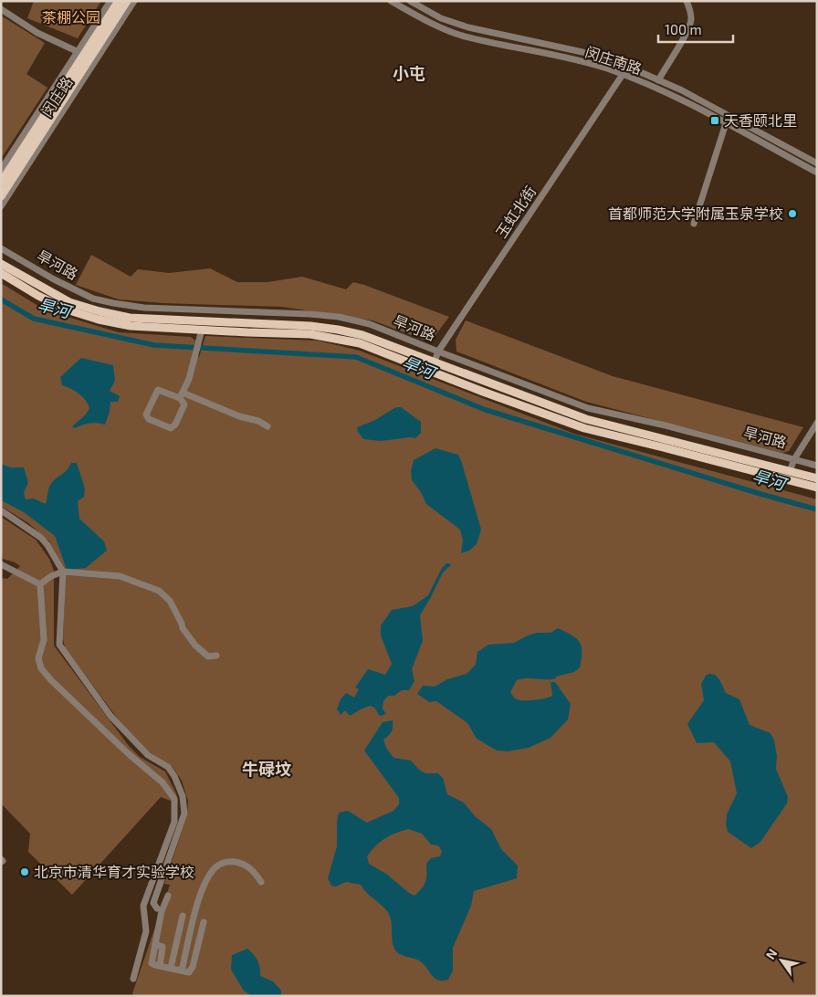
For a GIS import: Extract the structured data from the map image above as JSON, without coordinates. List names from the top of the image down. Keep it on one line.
{"streets":{"main road":["闵庄路","旱河路"],"street":["闵庄南路","玉虹北街"]},"crossings":[["闵庄南路","玉虹北街"],["玉虹北街","旱河路"]],"districts":["小屯","牛碌坟"],"water":["旱河"],"parks":["茶棚公园"],"places":{"transit":["天香颐北里"],"other":["首都师范大学附属玉泉学校","北京市清华育才实验学校"]},"scale_bar":"100 m","north":"top left"}
